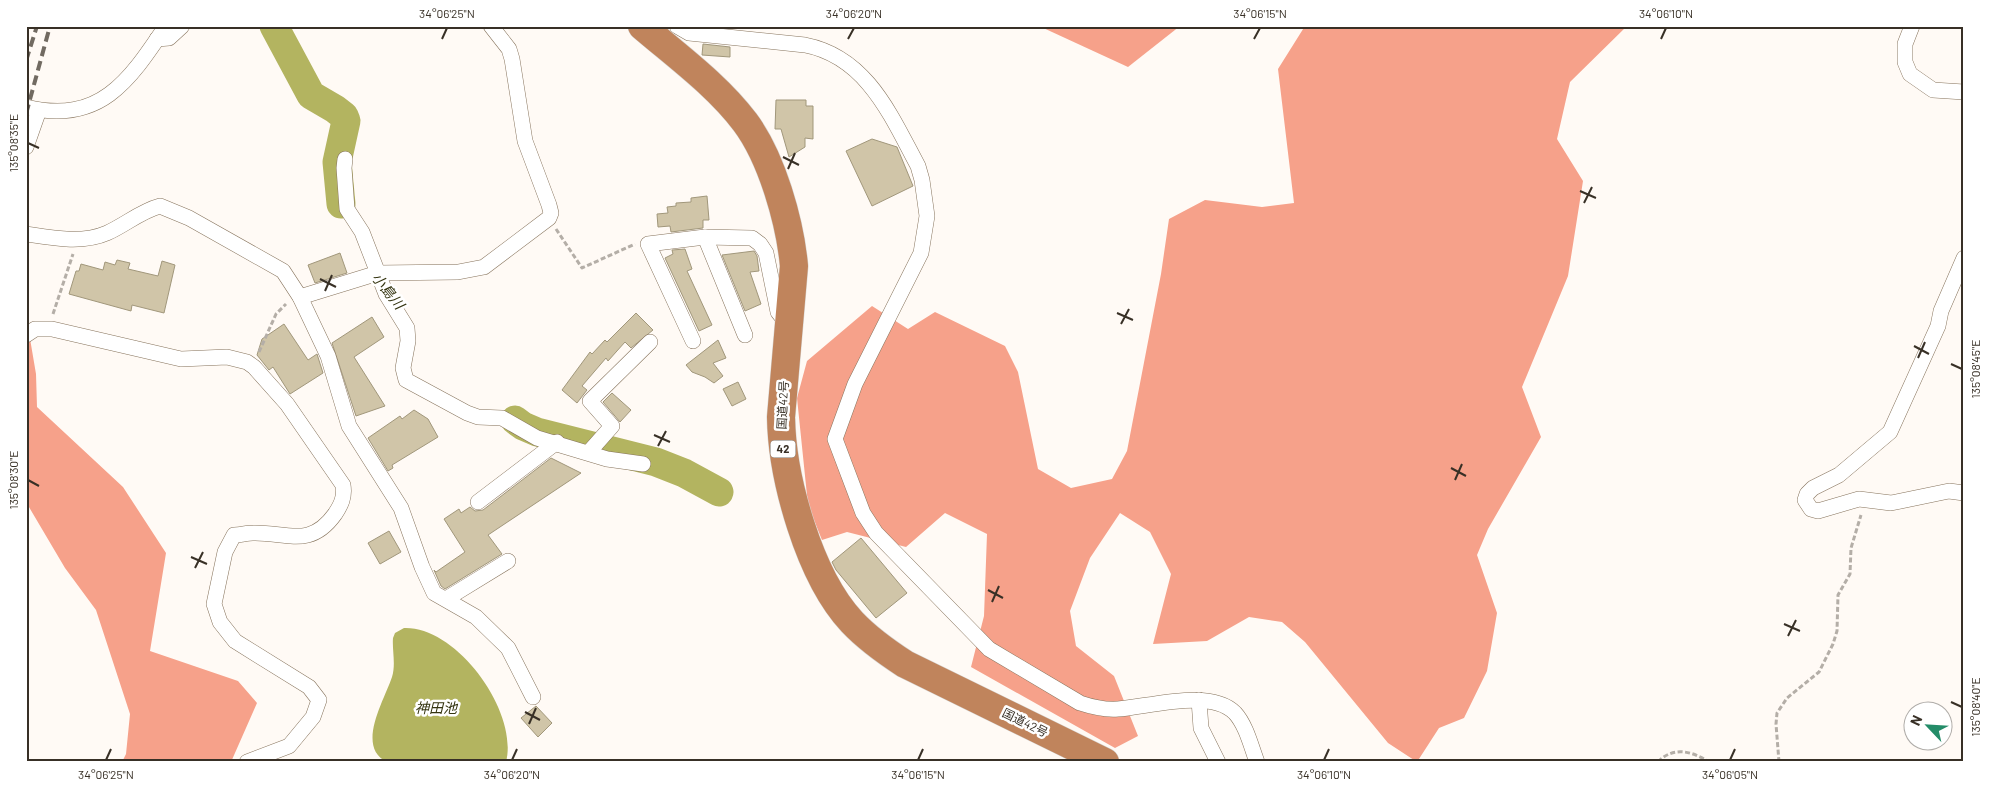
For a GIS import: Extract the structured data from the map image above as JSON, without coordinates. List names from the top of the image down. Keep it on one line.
{"streets":{"highway":["国道42号","42"]},"water":["小島川","神田池"],"north":"top left","coordinates":["34°06'25\"N","34°06'20\"N","34°06'15\"N","34°06'10\"N","135°08'35\"E","135°08'45\"E","135°08'30\"E","135°08'40\"E","34°06'05\"N"]}
